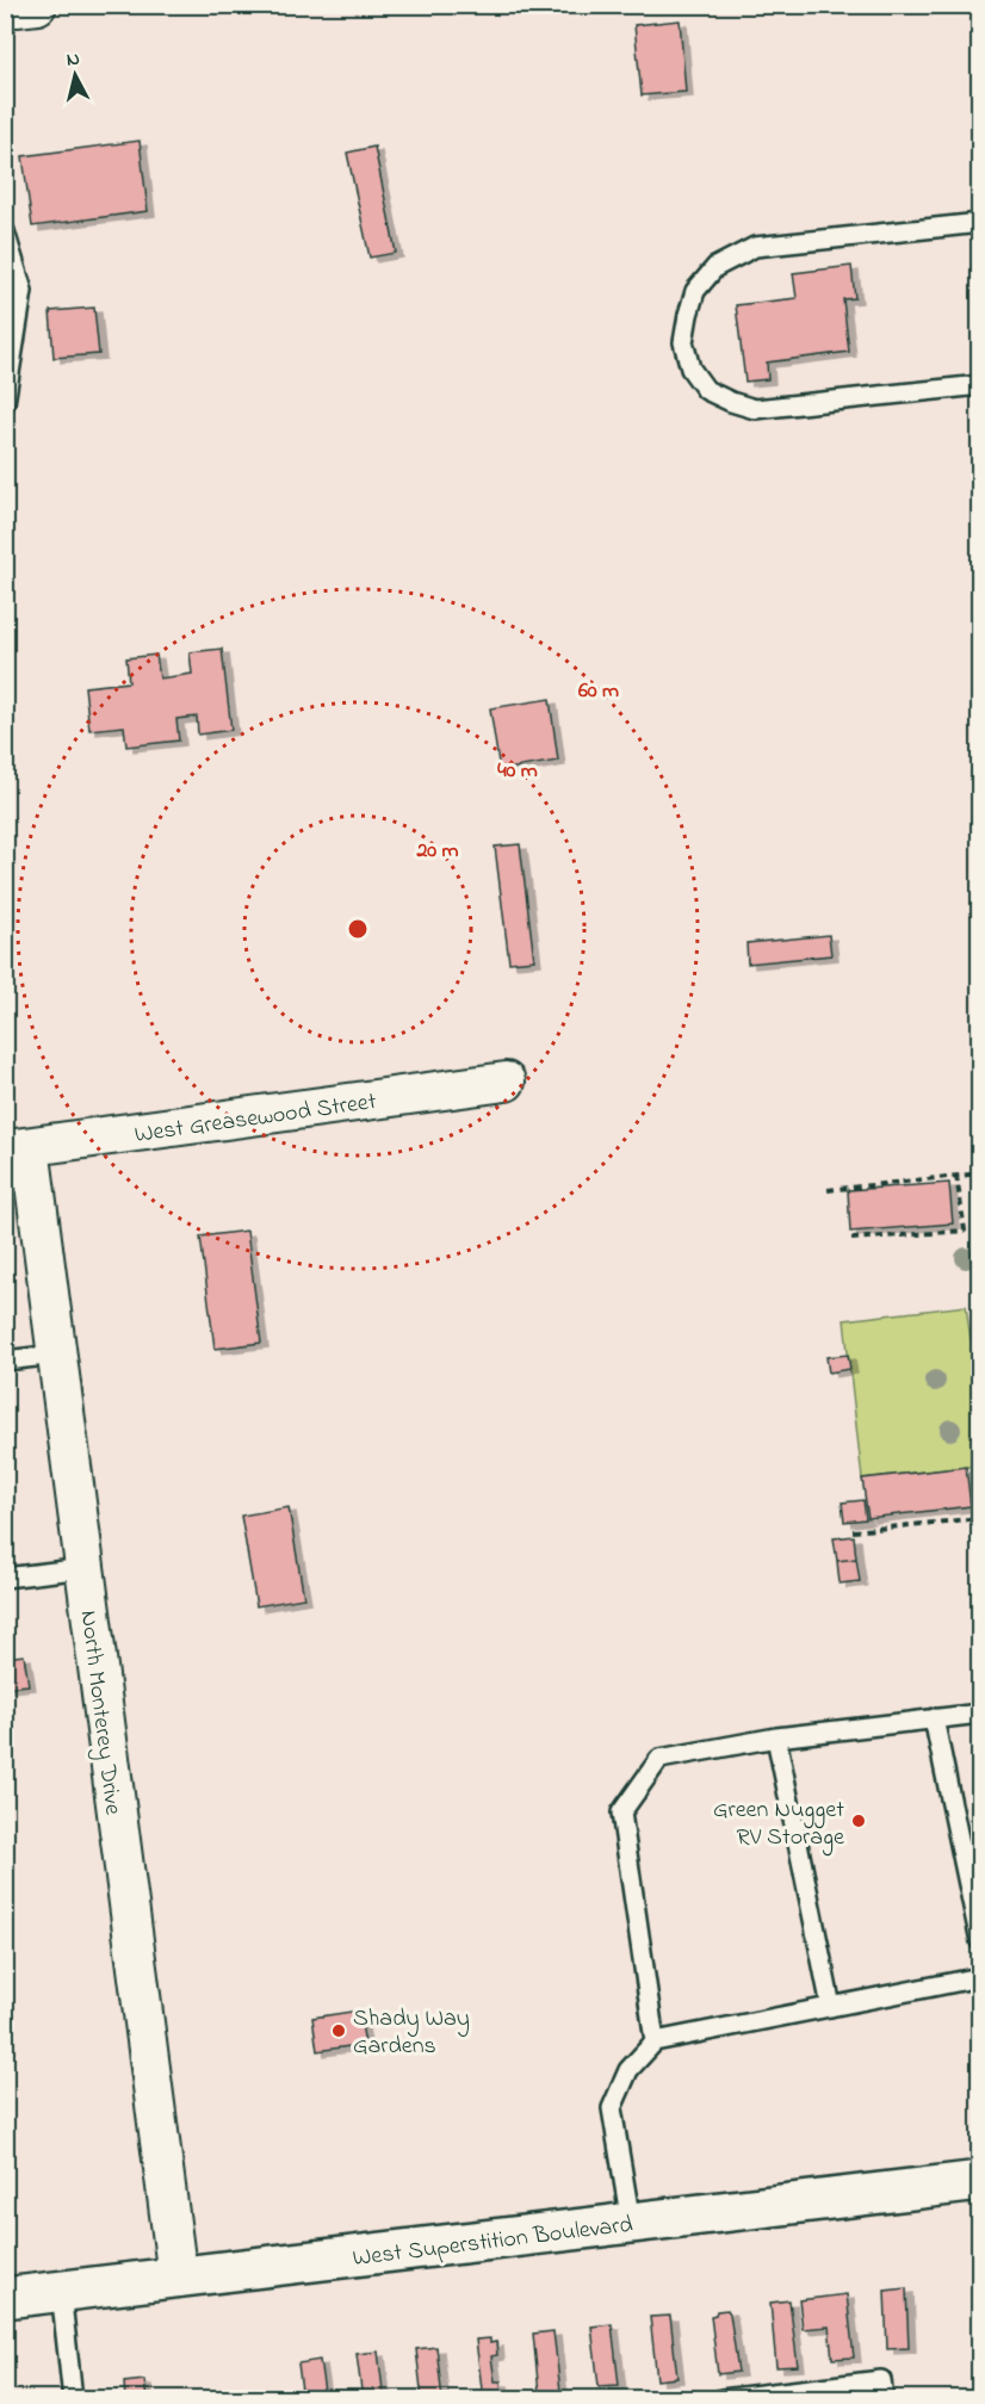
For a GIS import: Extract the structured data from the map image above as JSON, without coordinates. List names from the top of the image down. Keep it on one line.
{"streets":{"main road":["West Superstition Boulevard"],"street":["West Greasewood Street","North Monterey Drive"]},"crossings":[["West Greasewood Street","North Monterey Drive"],["North Monterey Drive","West Superstition Boulevard"]],"places":["Green Nugget RV Storage","Shady Way Gardens"],"north":"top","rings":["60 m","40 m","20 m"]}
